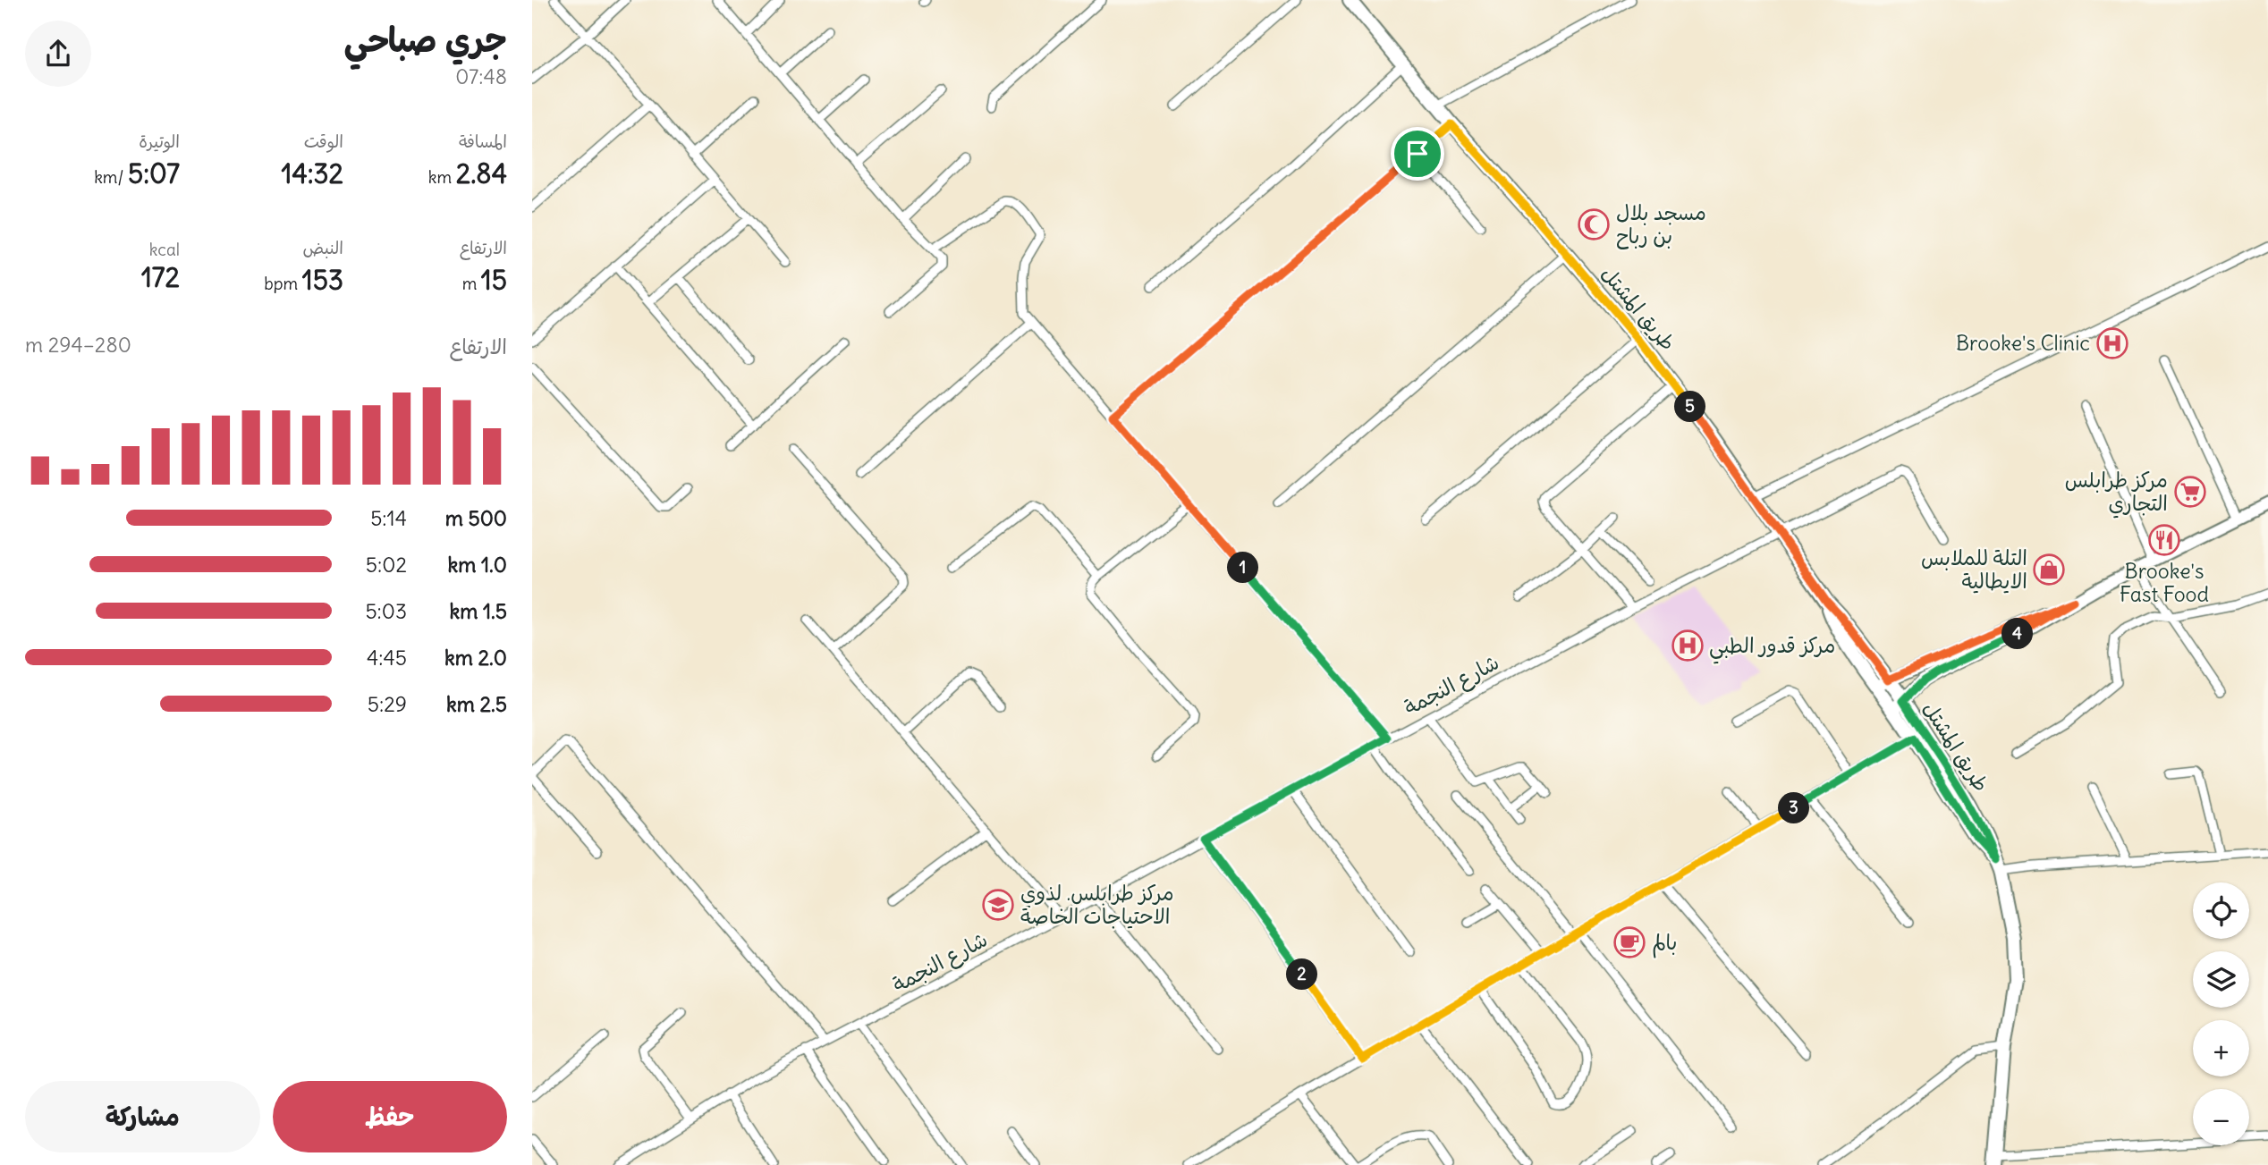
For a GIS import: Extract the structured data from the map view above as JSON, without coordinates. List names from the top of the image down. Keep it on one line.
{"streets":{"main road":["طريق المشتل"],"street":["شارع النجمة"]},"crossings":[["طريق المشتل","شارع النجمة"]],"places":{"mosque":["مسجد بلال بن رباح"],"hospital":["Brooke's Clinic","مركز قدور الطبي"],"supermarket":["مركز طرابلس التجاري"],"restaurant":["Brooke's Fast Food"],"shop":["التلة للملابس الايطالية"],"school or university":["مركز طرابلس. لذوي الاحتياجات الخاصة"],"cafe":["بالم"]},"page":{"heading":["جري صباحي","07:48"],"stats":[["المسافة","2.84 km"],["الوقت","14:32"],["الوتيرة","5:07 /km"],["الارتفاع","15 m"],["النبض","153 bpm"],["kcal","172"]],"chart":["الارتفاع","280–294 m"],"pins":["5","1","4","3","2"],"list":[{"name":"500 m","note":"5:14"},{"name":"1.0 km","note":"5:02"},{"name":"1.5 km","note":"5:03"},{"name":"2.0 km","note":"4:45"},{"name":"2.5 km","note":"5:29"}],"map_buttons":["+","−"],"buttons":["حفظ","مشاركة"]}}
